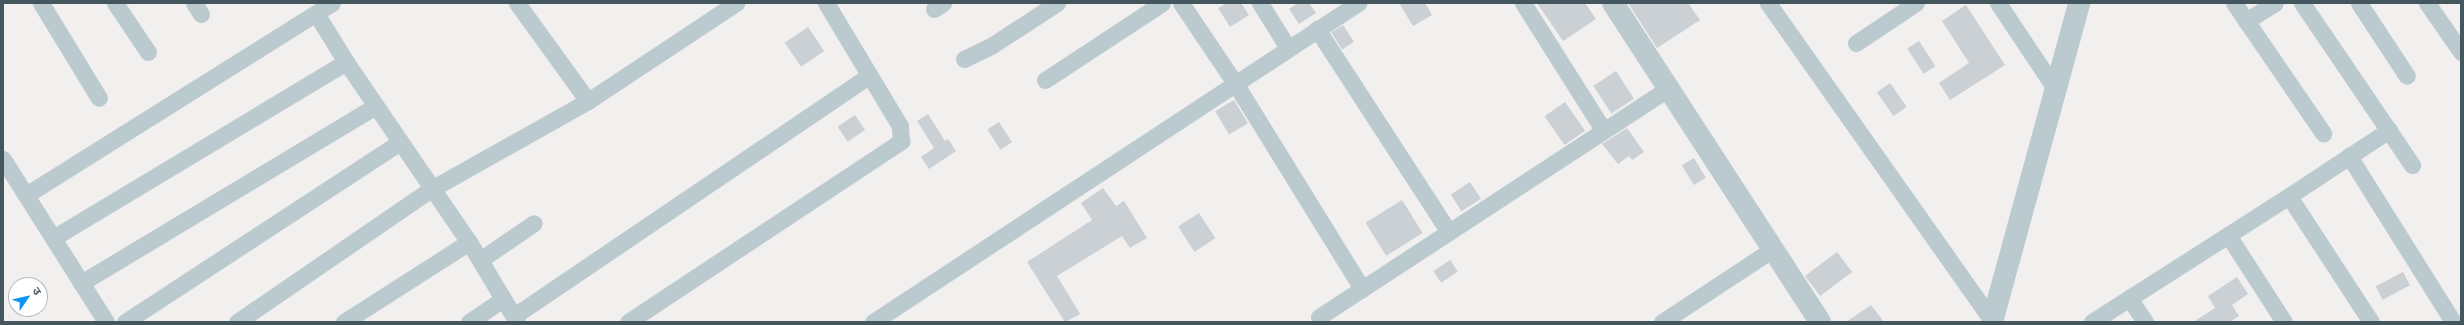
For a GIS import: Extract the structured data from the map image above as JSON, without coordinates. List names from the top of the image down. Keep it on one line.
{"north":"top right"}
